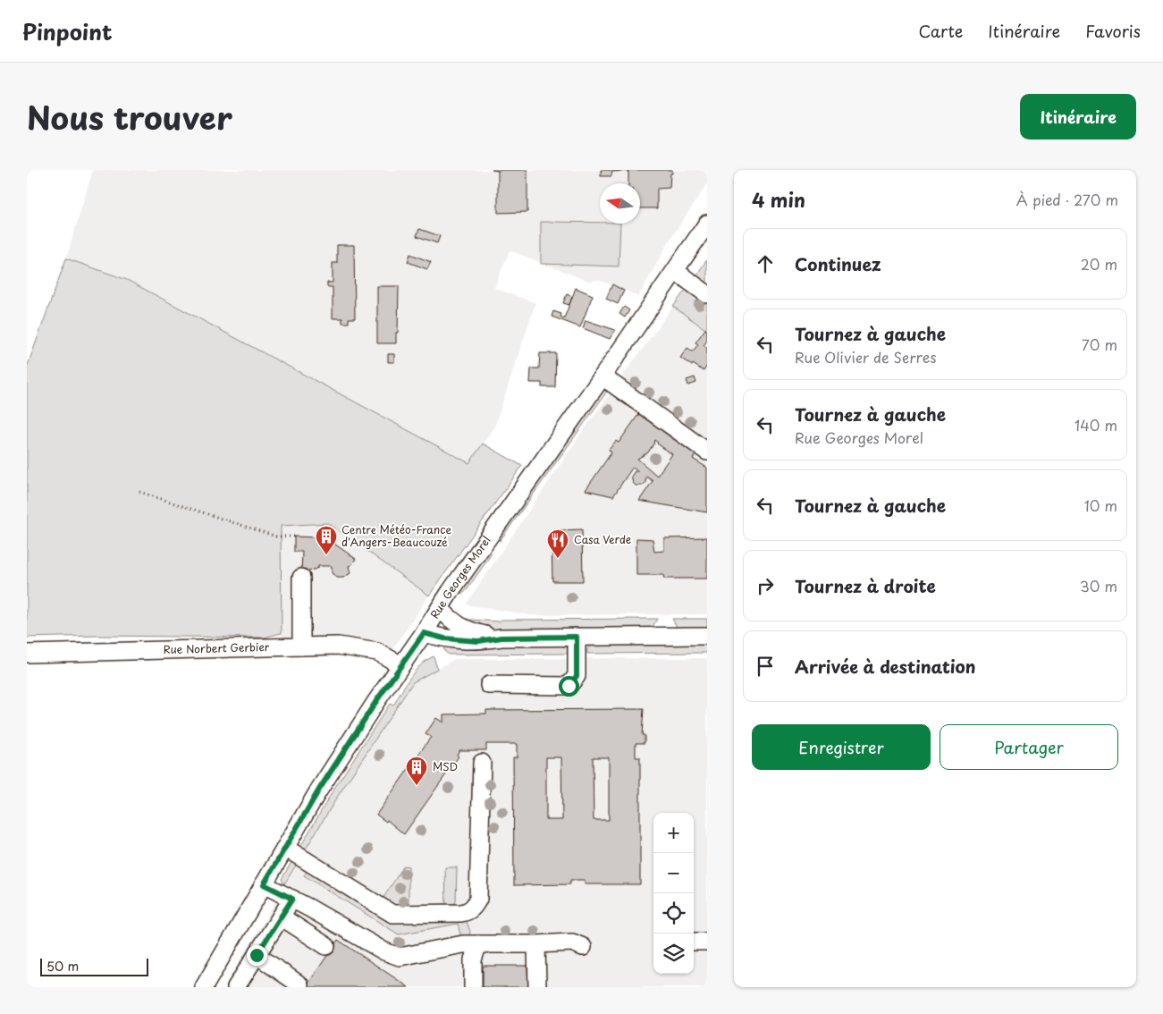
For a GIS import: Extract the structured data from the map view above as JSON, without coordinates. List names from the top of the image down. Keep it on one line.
{"streets":{"street":["Rue Georges Morel","Rue Norbert Gerbier"]},"crossings":[["Rue Georges Morel","Rue Norbert Gerbier"]],"places":{"building":["Centre Météo-France d'Angers-Beaucouzé","MSD"],"restaurant":["Casa Verde"]},"scale_bar":"50 m","north":"left","page":{"header":"Pinpoint","nav":["Carte","Itinéraire","Favoris"],"title":"Nous trouver","buttons":["Itinéraire",["Enregistrer","Partager"]],"heading":["4 min","À pied · 270 m"],"list":[["Continuez","20 m"],["Tournez à gauche","Rue Olivier de Serres","70 m"],["Tournez à gauche","Rue Georges Morel","140 m"],["Tournez à gauche","10 m"],["Tournez à droite","30 m"],"Arrivée à destination"],"map_buttons":["+","−"],"scale":"50 m"}}
